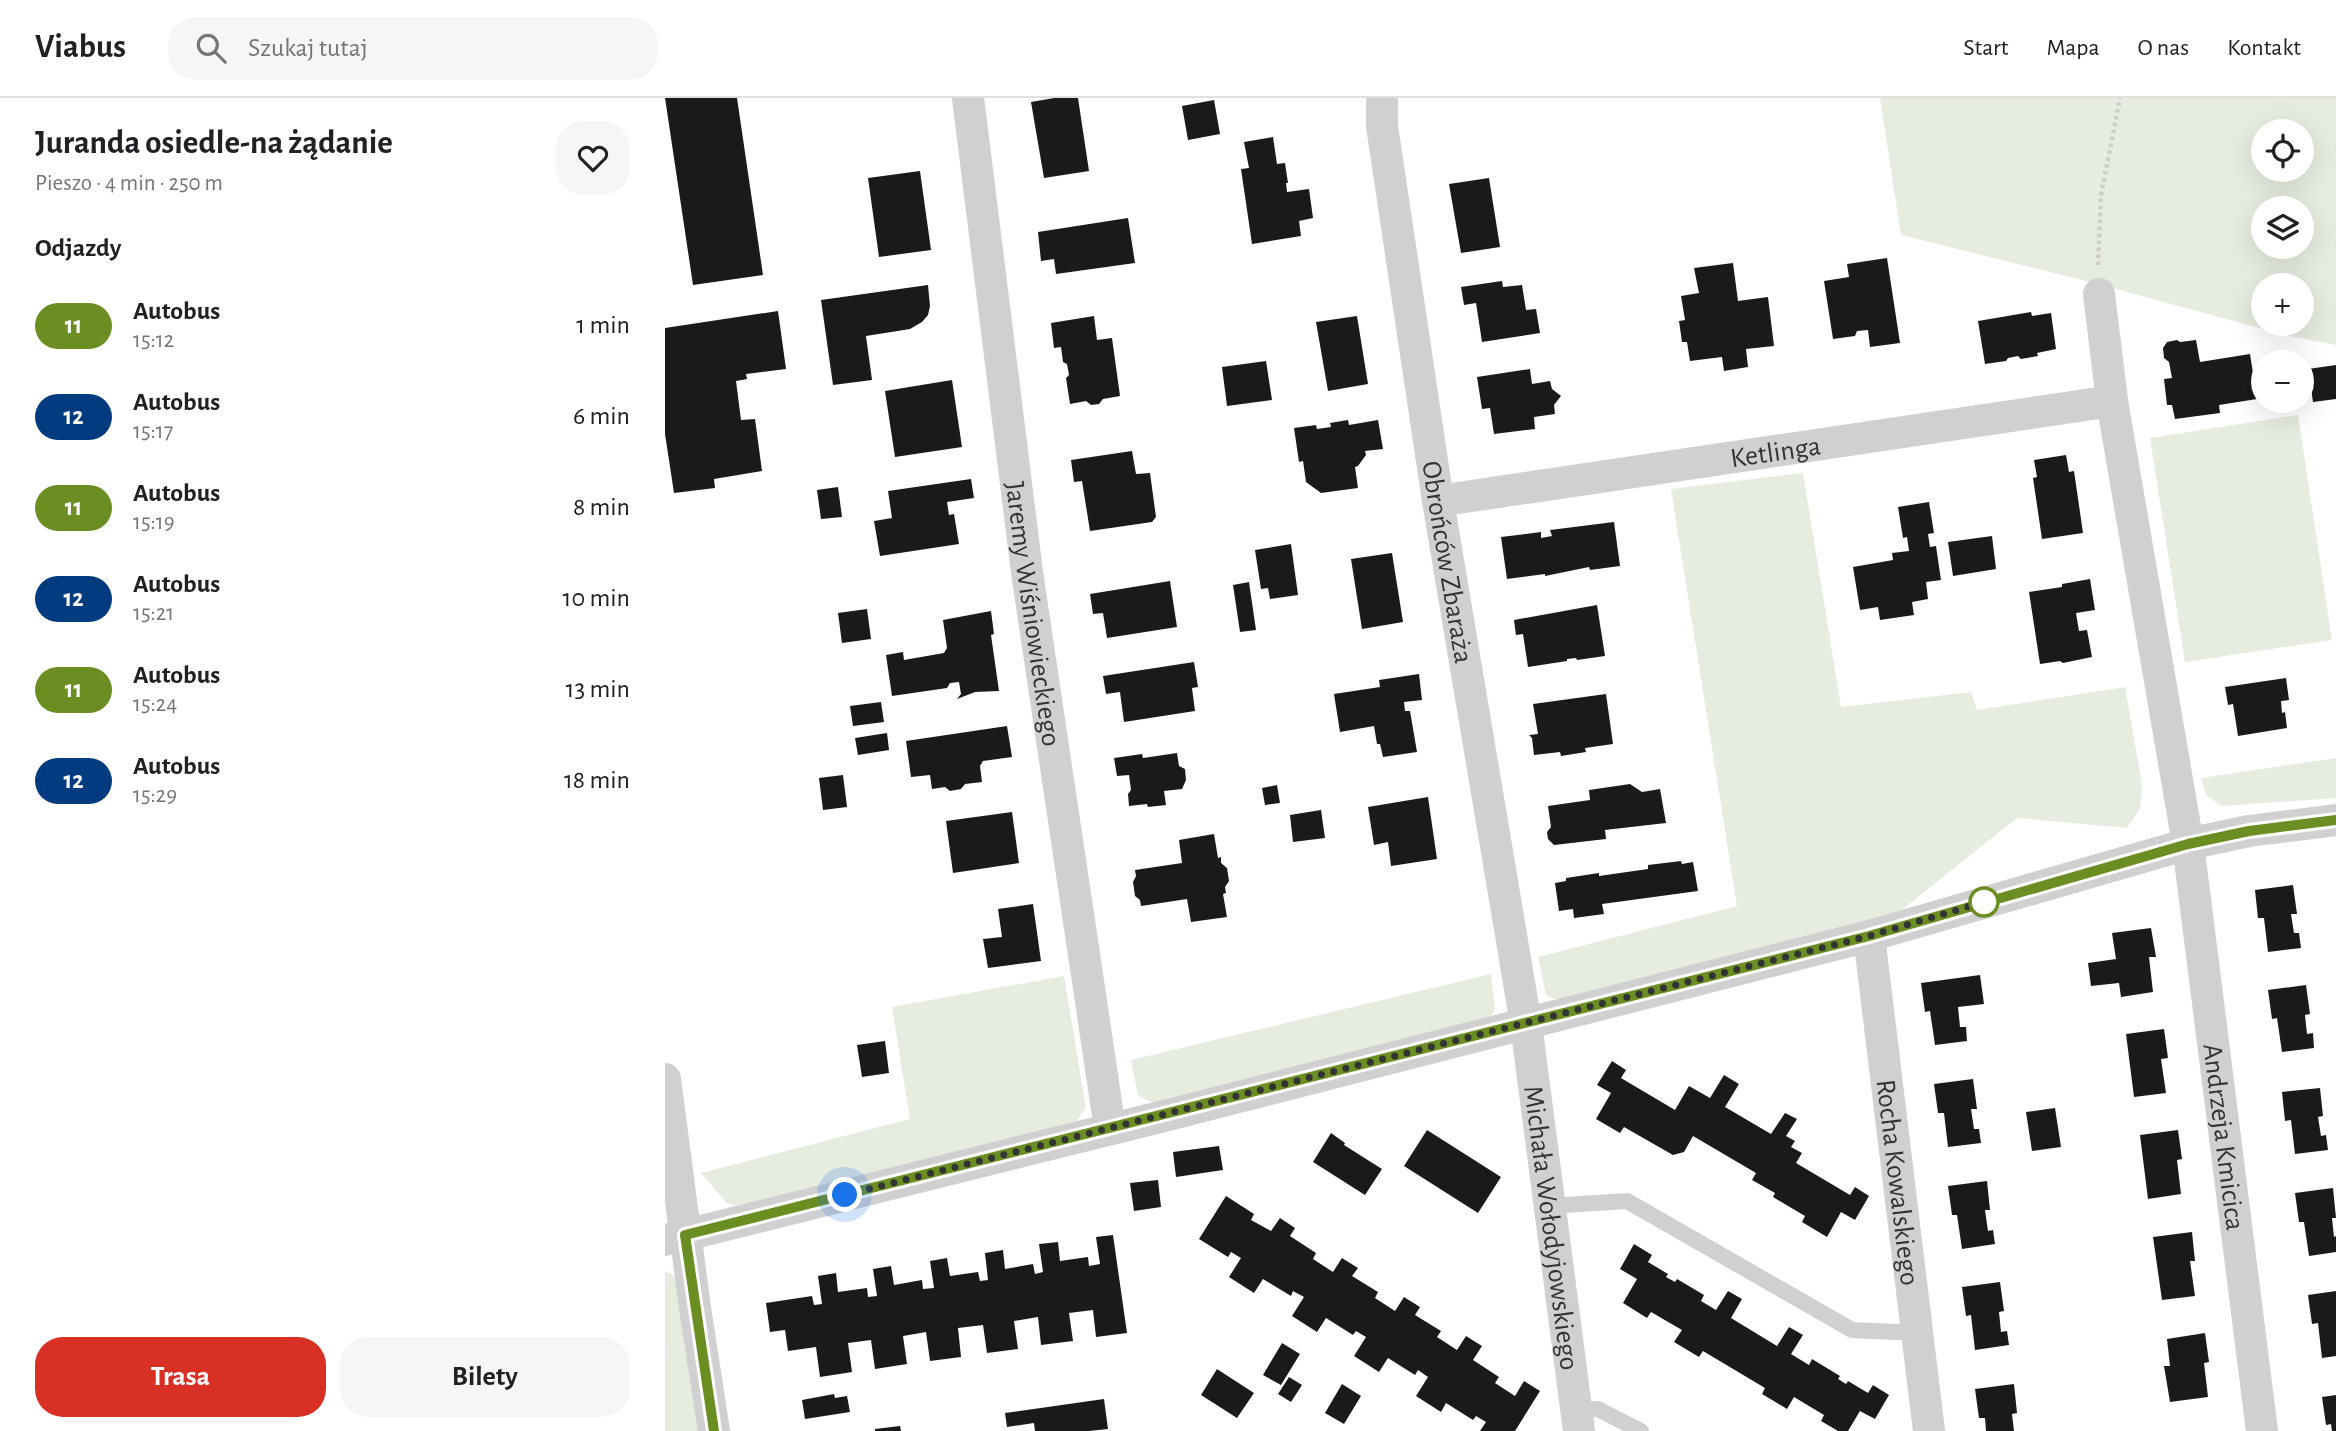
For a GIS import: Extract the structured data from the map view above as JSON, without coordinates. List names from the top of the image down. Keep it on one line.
{"streets":{"street":["Ketlinga","Obrońców Zbaraża","Jaremy Wiśniowieckiego","Andrzeja Kmicica","Rocha Kowalskiego","Michała Wołodyjowskiego"]},"crossings":[["Ketlinga","Obrońców Zbaraża"],["Obrońców Zbaraża","Michała Wołodyjowskiego"]],"lines":["bus line 11"],"page":{"header":"Viabus","search":"Szukaj tutaj","nav":["Start","Mapa","O nas","Kontakt"],"heading":[["Juranda osiedle-na żądanie","Pieszo · 4 min · 250 m"],"Odjazdy"],"map_buttons":["+","−"],"list":[{"mark":"11","name":"Autobus","note":"15:12","value":"1 min"},{"mark":"12","name":"Autobus","note":"15:17","value":"6 min"},{"mark":"11","name":"Autobus","note":"15:19","value":"8 min"},{"mark":"12","name":"Autobus","note":"15:21","value":"10 min"},{"mark":"11","name":"Autobus","note":"15:24","value":"13 min"},{"mark":"12","name":"Autobus","note":"15:29","value":"18 min"}],"buttons":["Trasa","Bilety"]}}
